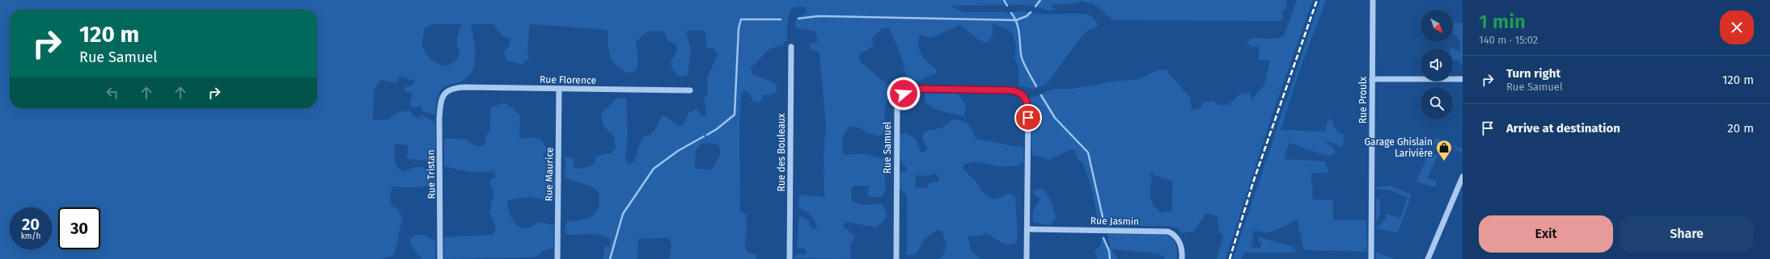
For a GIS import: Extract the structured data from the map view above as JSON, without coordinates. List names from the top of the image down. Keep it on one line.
{"streets":{"street":["Rue Florence","Rue Proulx","Rue Samuel","Rue des Bouleaux","Rue Tristan","Rue Maurice","Rue Jasmin"]},"crossings":[["Rue Florence","Rue Tristan"],["Rue Florence","Rue Maurice"],["Rue Samuel","Rue Jasmin"]],"places":{"shop":["Garage Ghislain Larivière"]},"north":"bottom right","page":{"heading":["1 min","140 m · 15:02"],"turn":["120 m","Rue Samuel"],"list":[{"name":"Turn right","note":"Rue Samuel","value":"120 m"},{"name":"Arrive at destination","value":"20 m"}],"speed":"20 km/h","limit":"30","buttons":["Exit","Share"]}}
